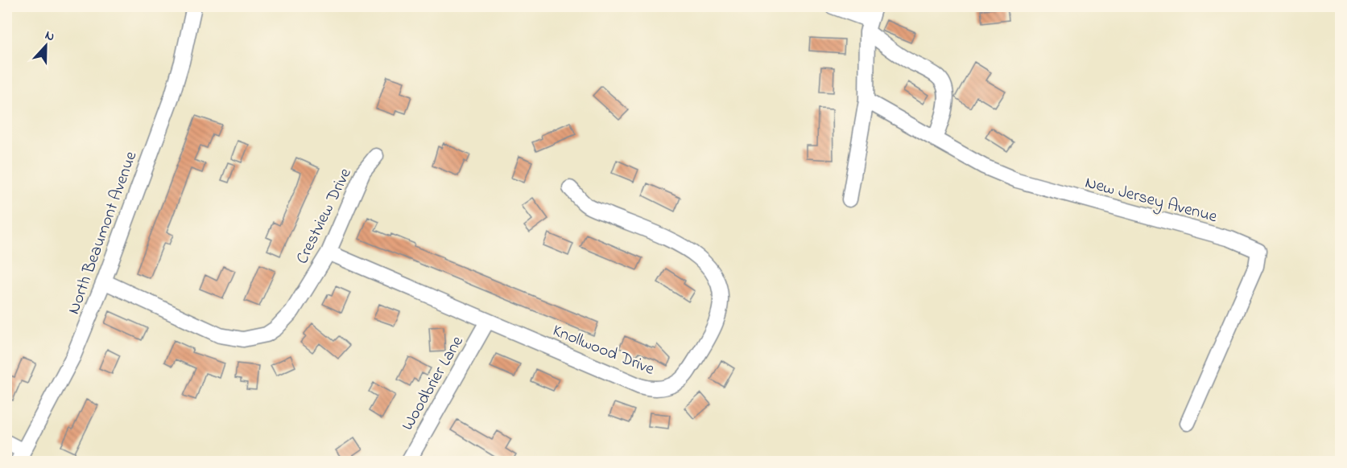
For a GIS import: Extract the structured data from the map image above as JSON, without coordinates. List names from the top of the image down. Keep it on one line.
{"streets":{"street":["New Jersey Avenue","Crestview Drive","North Beaumont Avenue","Knollwood Drive","Woodbrier Lane"]},"crossings":[["Crestview Drive","North Beaumont Avenue"],["Crestview Drive","Knollwood Drive"],["Knollwood Drive","Woodbrier Lane"]],"north":"top"}
